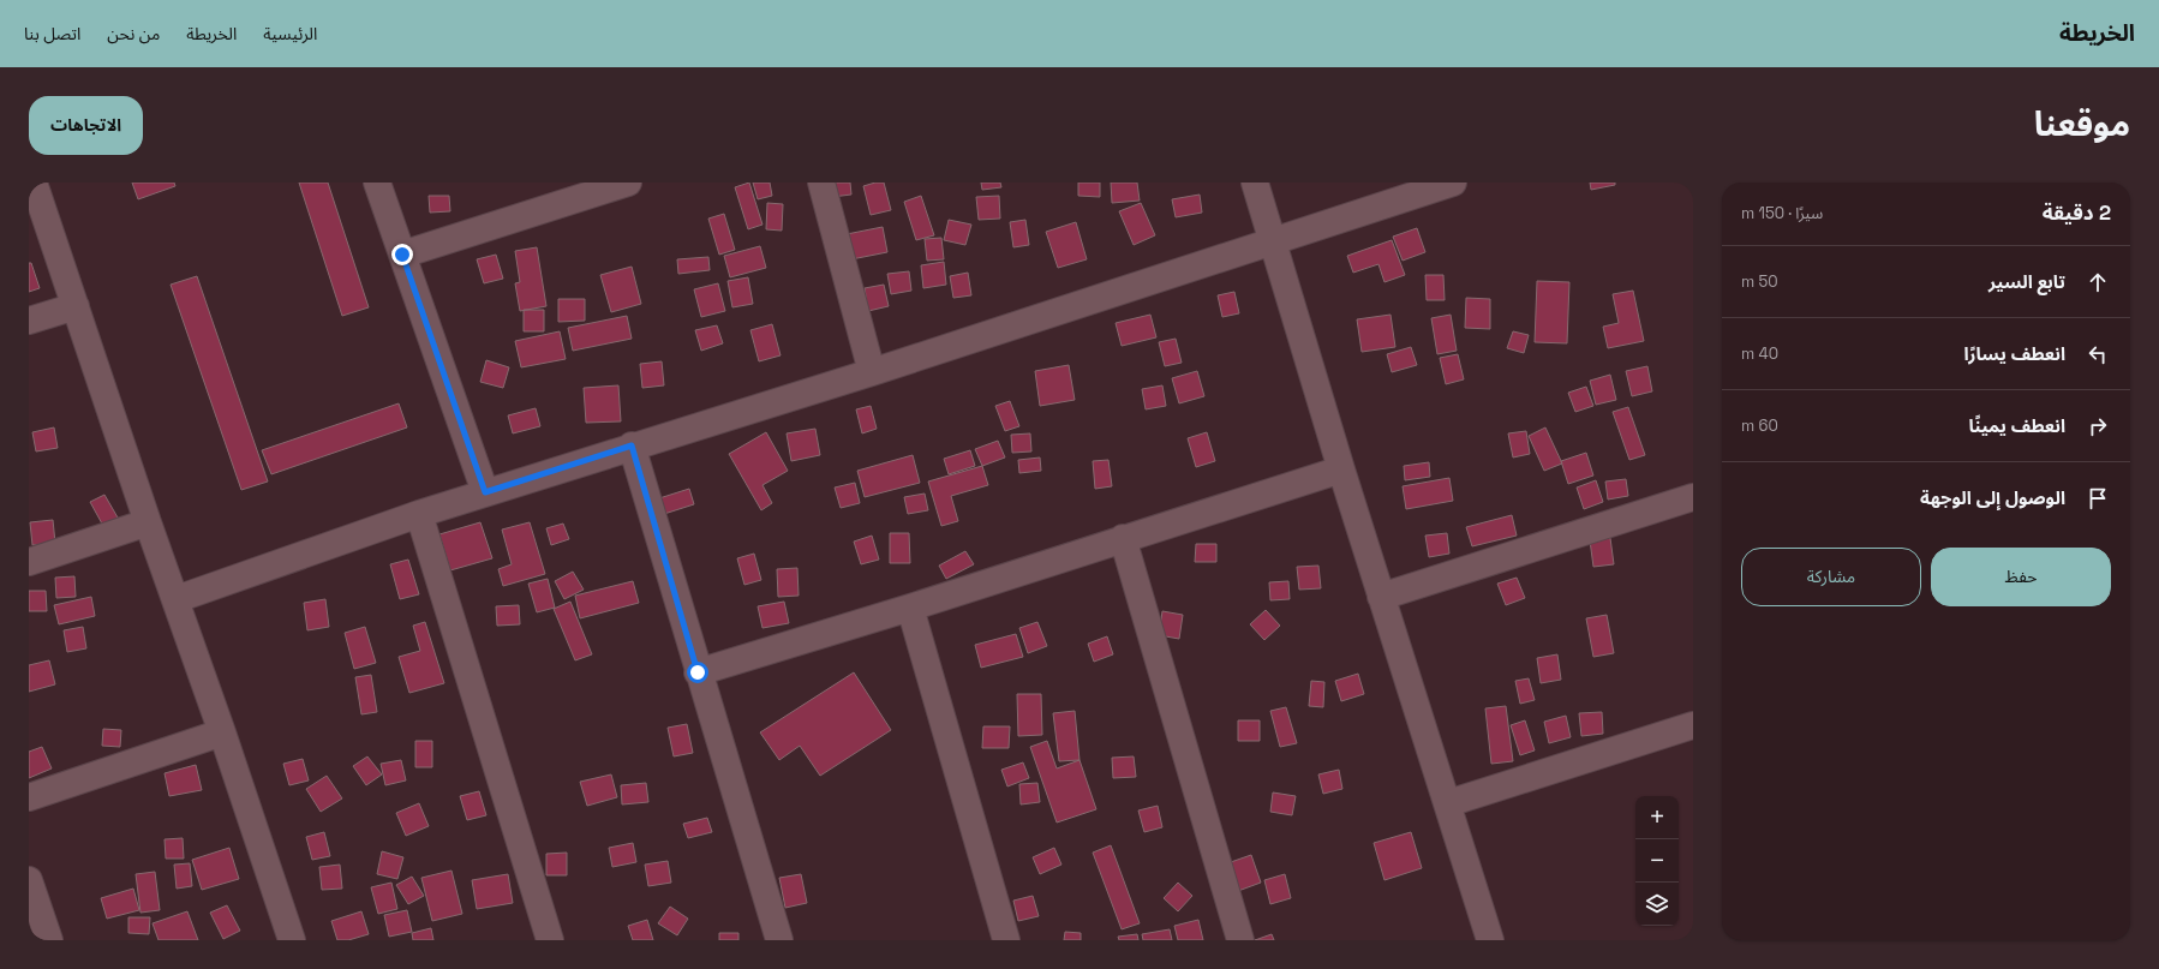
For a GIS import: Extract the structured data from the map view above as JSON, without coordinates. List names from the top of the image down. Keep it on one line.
{"page":{"header":"الخريطة","nav":["الرئيسية","الخريطة","من نحن","اتصل بنا"],"title":"موقعنا","buttons":["الاتجاهات",["حفظ","مشاركة"]],"heading":["2 دقيقة","سيرًا · 150 m"],"list":[["تابع السير","50 m"],["انعطف يسارًا","40 m"],["انعطف يمينًا","60 m"],"الوصول إلى الوجهة"],"map_buttons":["+","−"]}}
